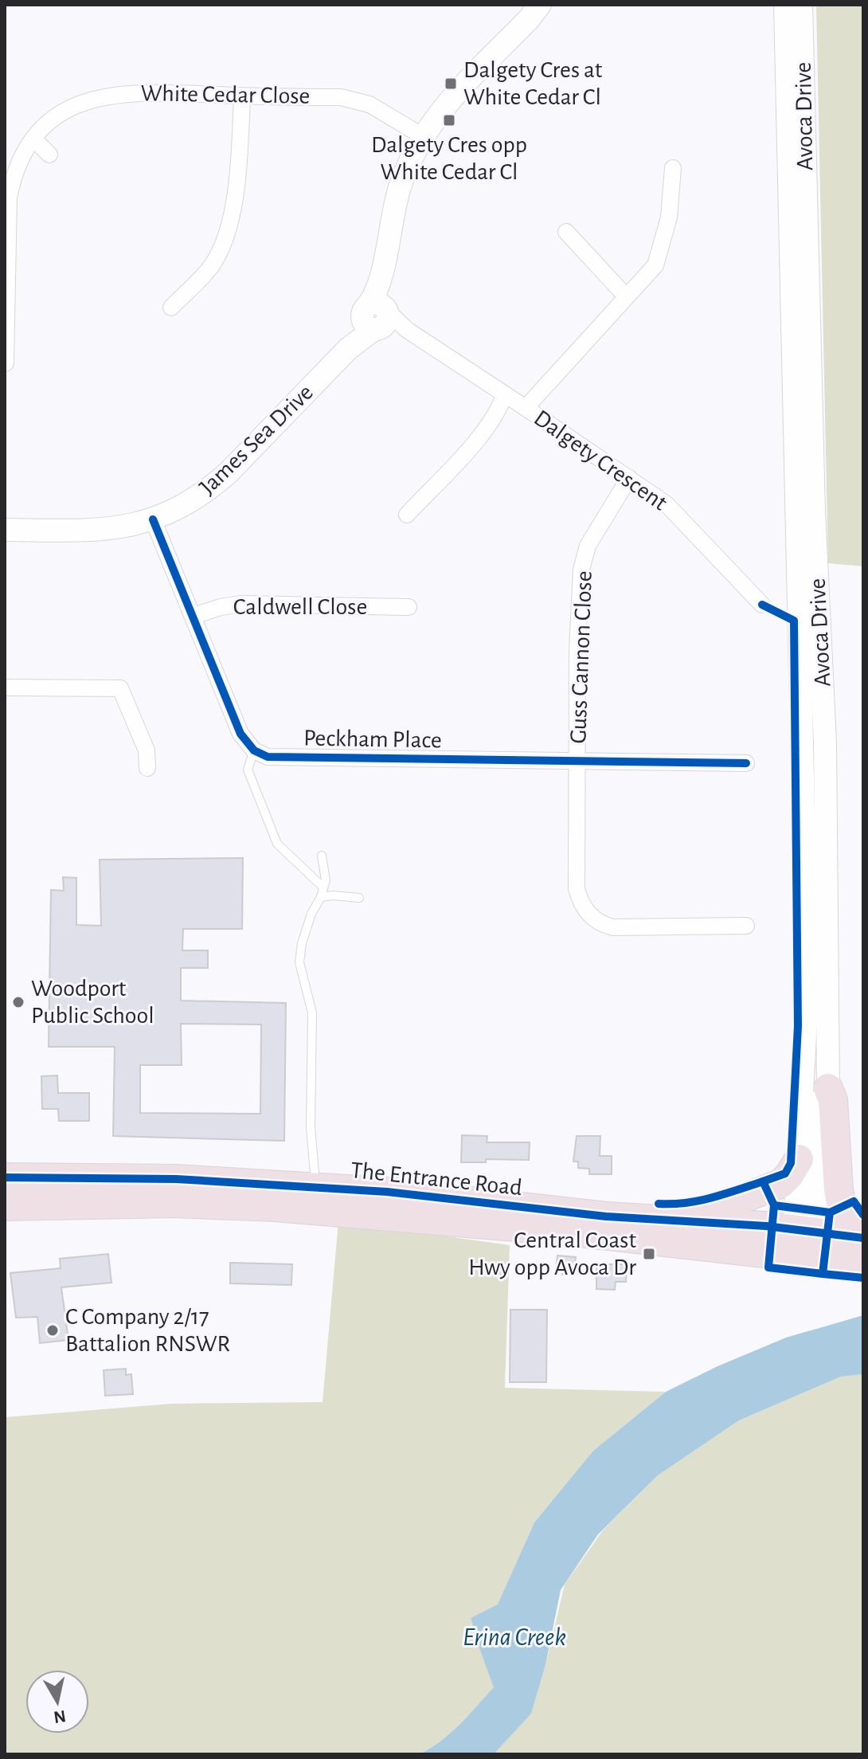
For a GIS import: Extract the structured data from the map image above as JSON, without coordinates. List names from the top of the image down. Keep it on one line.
{"streets":{"highway":["The Entrance Road"],"main road":["Avoca Drive","James Sea Drive"],"street":["White Cedar Close","Dalgety Crescent","Caldwell Close","Guss Cannon Close","Peckham Place"]},"crossings":[["Avoca Drive","The Entrance Road"],["James Sea Drive","Dalgety Crescent"],["Dalgety Crescent","Guss Cannon Close"],["Guss Cannon Close","Peckham Place"]],"water":["Erina Creek"],"places":{"transit":["Dalgety Cres at White Cedar Cl","Dalgety Cres opp White Cedar Cl","Central Coast Hwy opp Avoca Dr"],"other":["Woodport Public School","C Company 2/17 Battalion RNSWR"]},"north":"bottom"}
